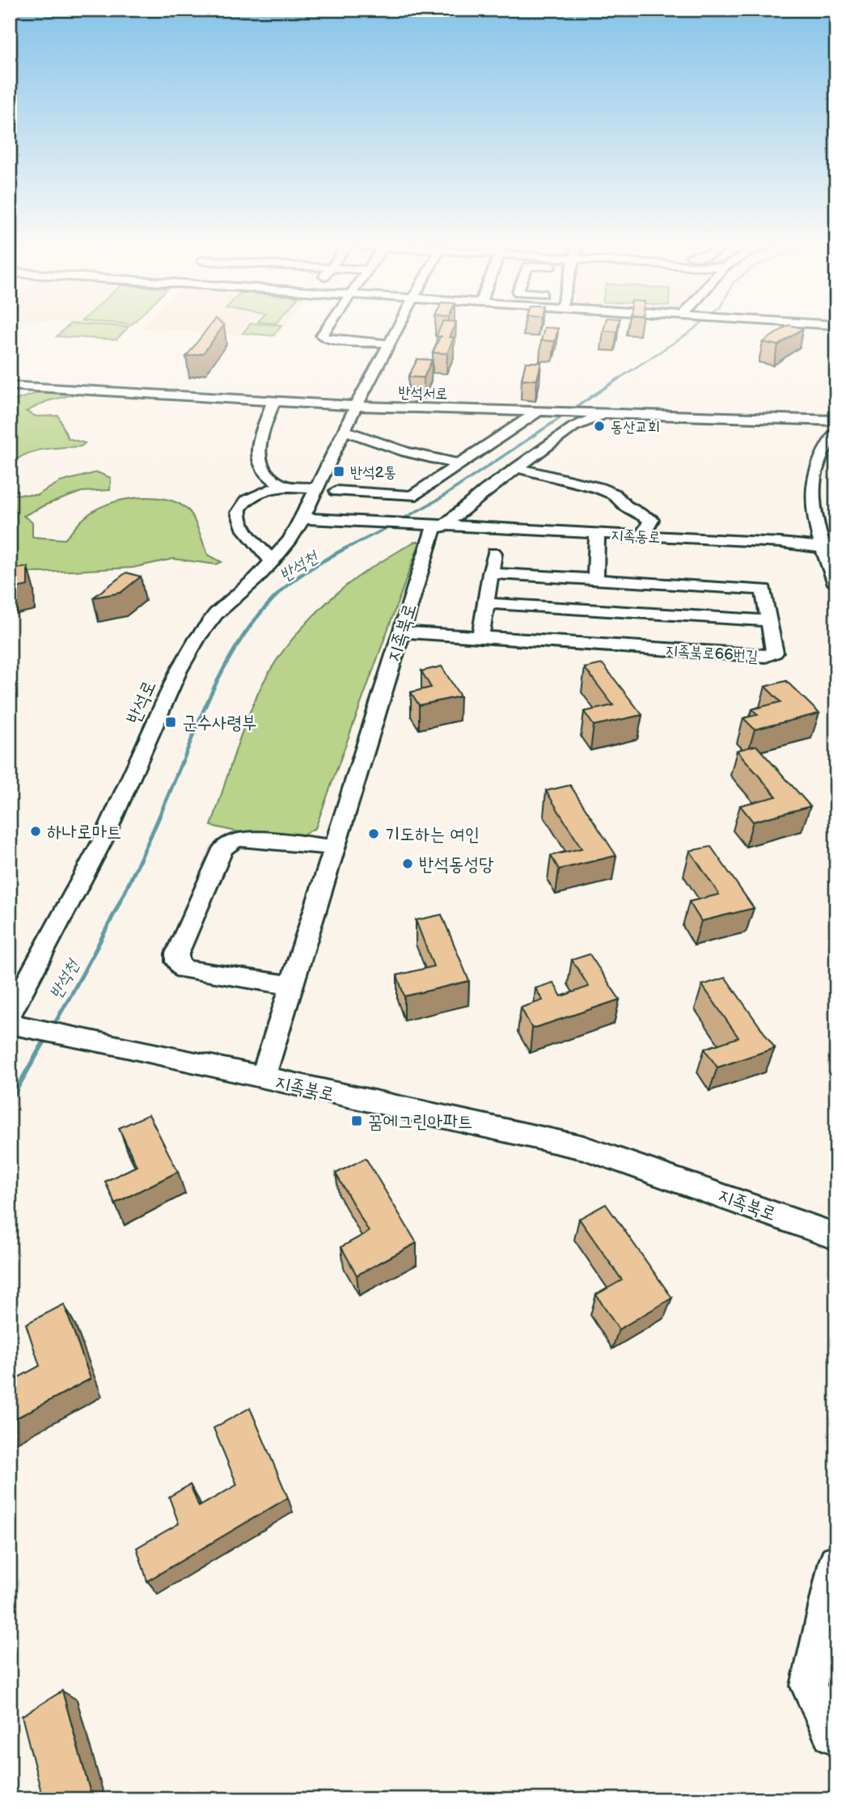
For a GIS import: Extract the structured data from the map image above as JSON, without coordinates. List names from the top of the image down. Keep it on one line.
{"streets":{"street":["반석서로","지족동로","지족북로","지족북로66번길","반석로"]},"crossings":[["반석서로","반석로"],["지족동로","지족북로"],["지족동로","반석로"],["지족북로","지족북로66번길"]],"water":["반석천"],"places":{"other":["동산교회","하나로마트","기도하는 여인","반석동성당"],"transit":["반석2통","군수사령부","꿈에그린아파트"]}}
